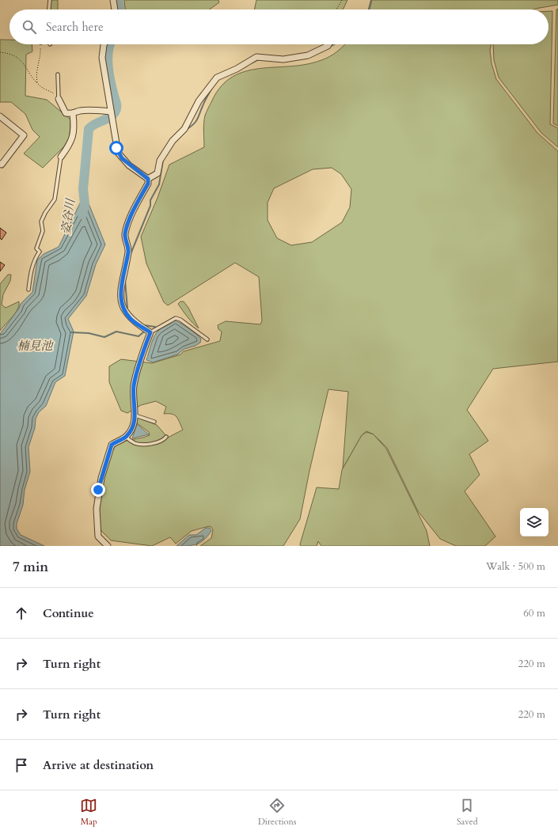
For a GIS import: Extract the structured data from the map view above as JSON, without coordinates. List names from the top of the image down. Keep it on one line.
{"water":["姿谷川","楠見池"],"page":{"search":"Search here","heading":["7 min","Walk · 500 m"],"list":[["Continue","60 m"],["Turn right","220 m"],["Turn right","220 m"],"Arrive at destination"],"nav":["Map","Directions","Saved"]}}
